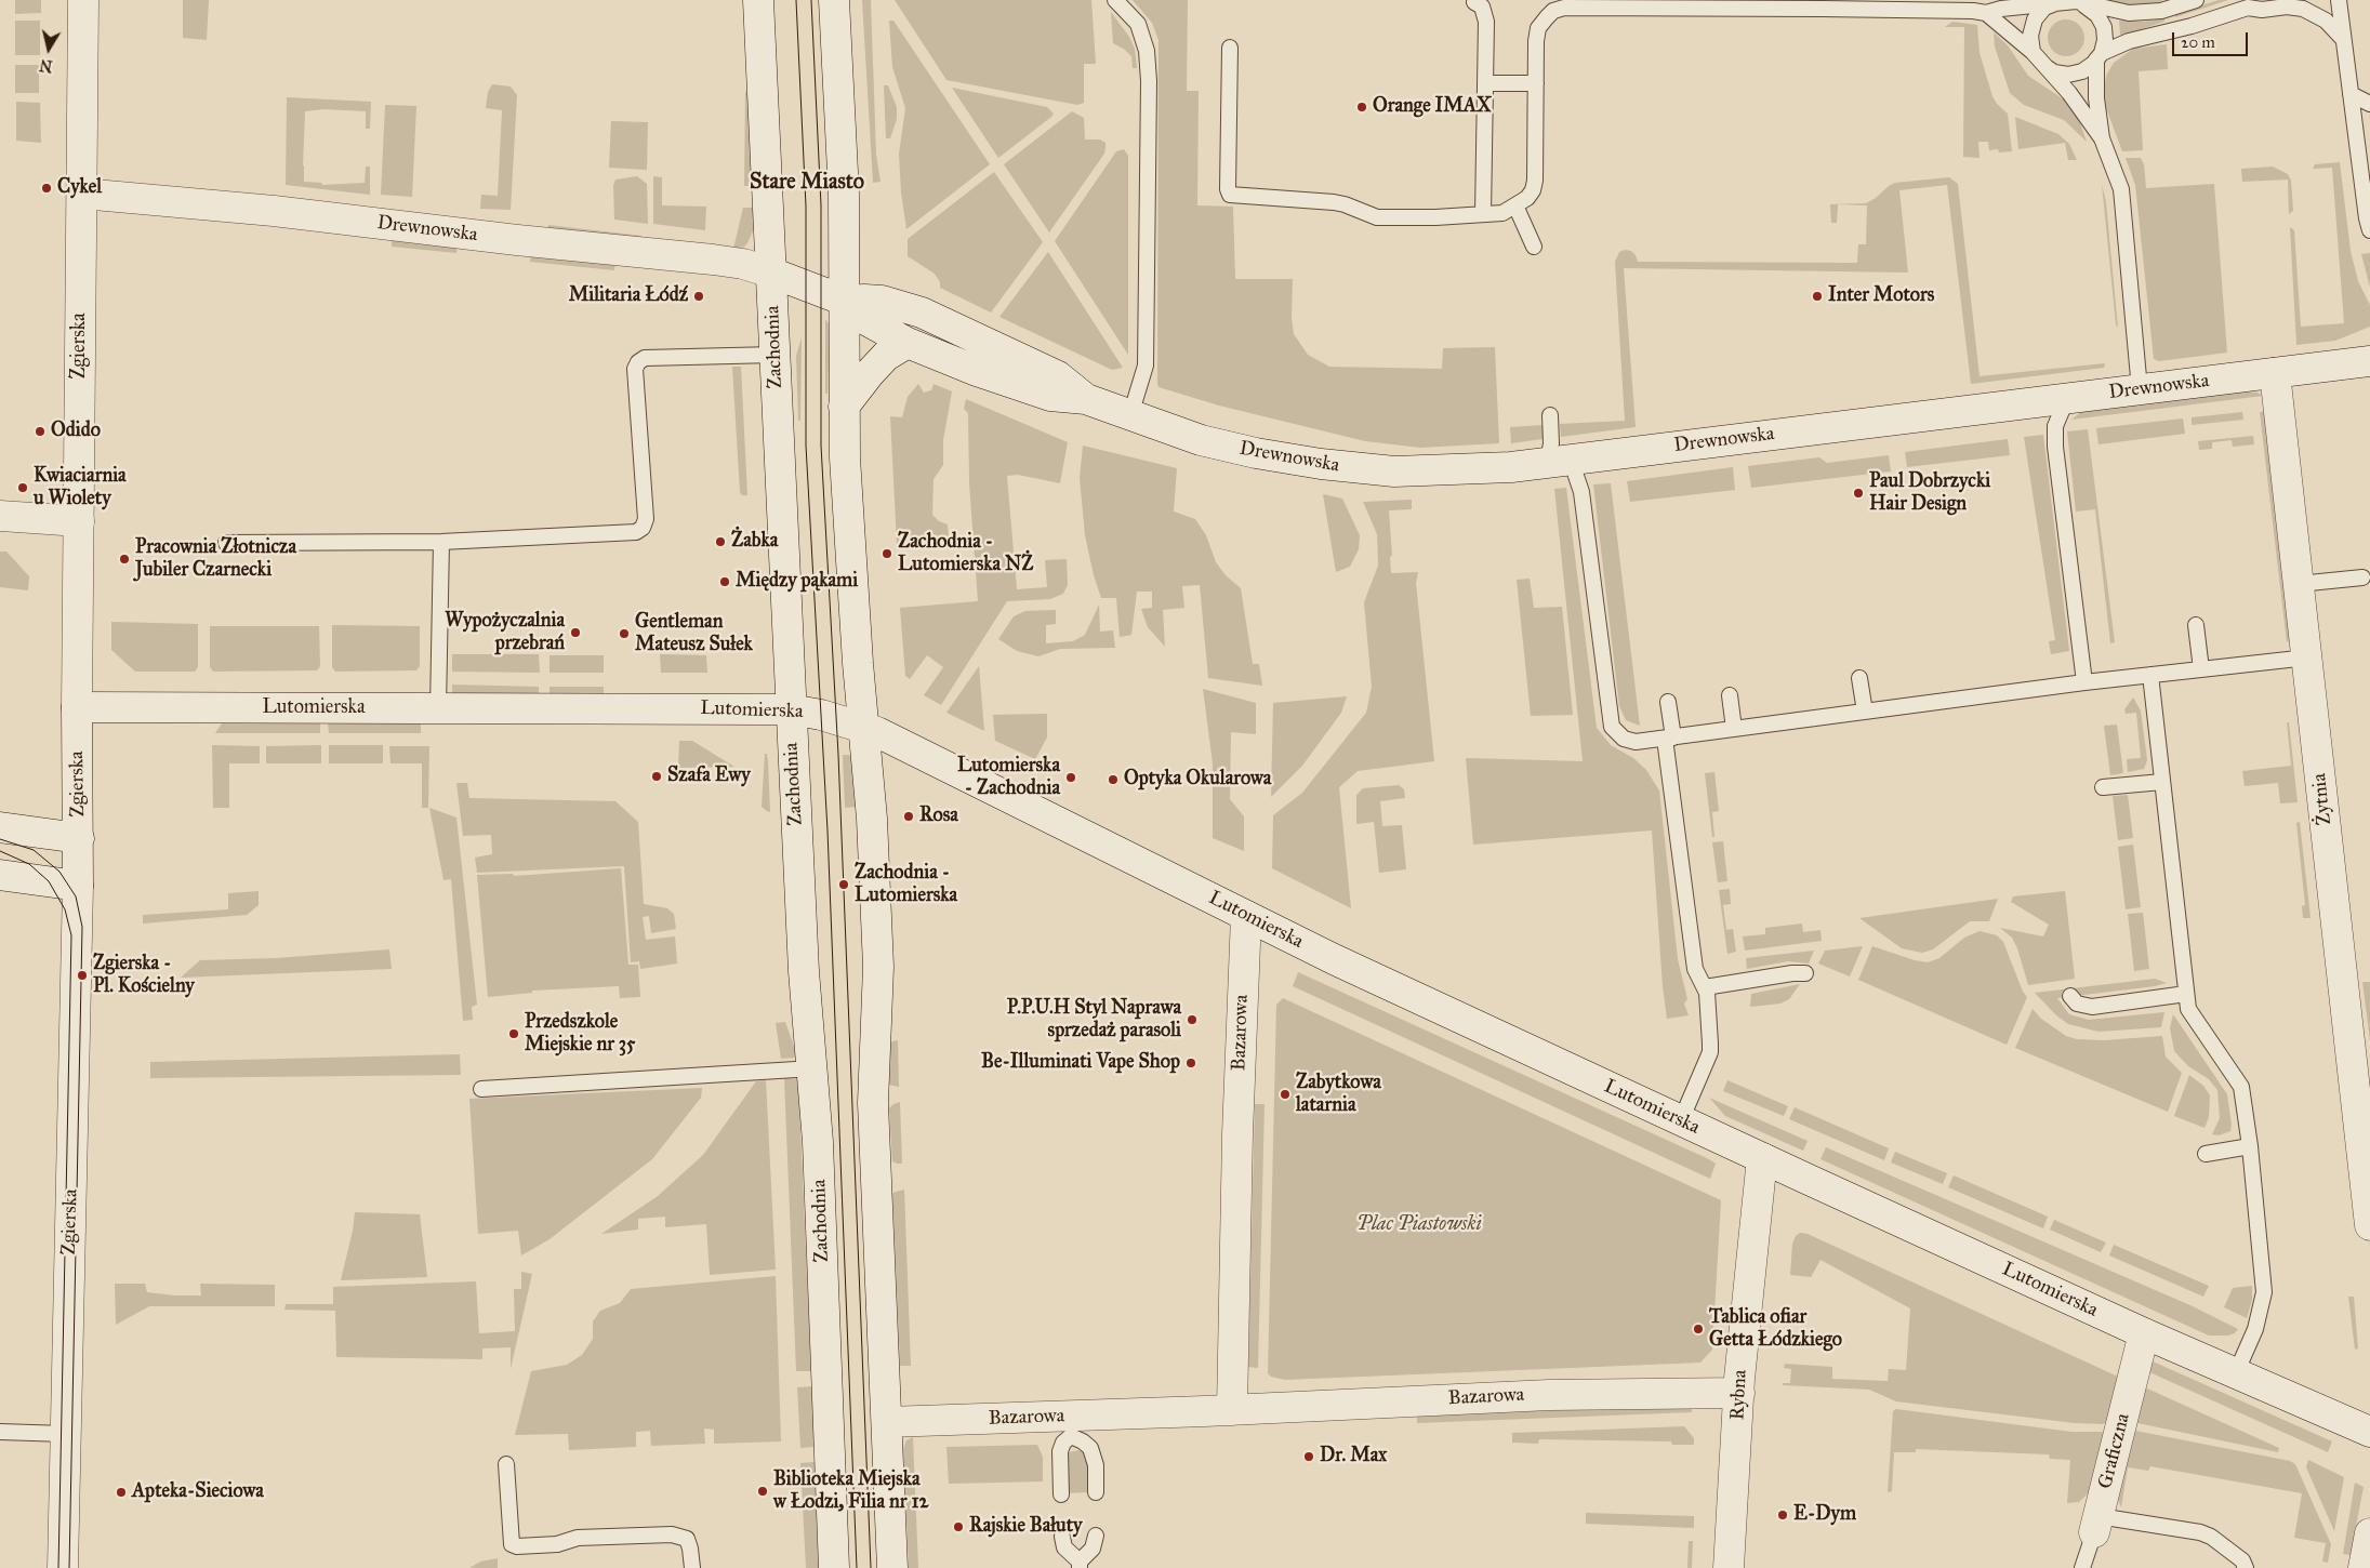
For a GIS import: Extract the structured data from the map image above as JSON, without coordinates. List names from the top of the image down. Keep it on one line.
{"streets":{"main road":["Drewnowska","Zgierska","Zachodnia","Lutomierska","Żytnia","Bazarowa","Rybna","Graficzna"]},"crossings":[["Drewnowska","Zgierska"],["Drewnowska","Zachodnia"],["Drewnowska","Żytnia"],["Zgierska","Lutomierska"],["Zachodnia","Lutomierska"],["Lutomierska","Bazarowa"],["Lutomierska","Rybna"],["Lutomierska","Graficzna"],["Bazarowa","Rybna"]],"districts":["Stare Miasto"],"parks":["Plac Piastowski"],"places":["Orange IMAX","Cykel","Militaria Łódź","Inter Motors","Odido","Kwiaciarnia u Wiolety","Paul Dobrzycki Hair Design","Żabka","Zachodnia - Lutomierska NŻ","Pracownia Złotnicza Jubiler Czarnecki","Między pąkami","Wypożyczalnia przebrań","Gentleman Mateusz Sułek","Szafa Ewy","Lutomierska - Zachodnia","Optyka Okularowa","Rosa","Zachodnia - Lutomierska","Zgierska - Pl. Kościelny","P.P.U.H Styl Naprawa sprzedaż parasoli","Przedszkole Miejskie nr 35","Be-Illuminati Vape Shop","Zabytkowa latarnia","Tablica ofiar Getta Łódzkiego","Dr. Max","Biblioteka Miejska w Łodzi, Filia nr 12","Apteka-Sieciowa","E-Dym","Rajskie Bałuty"],"scale_bar":"20 m","north":"bottom"}
